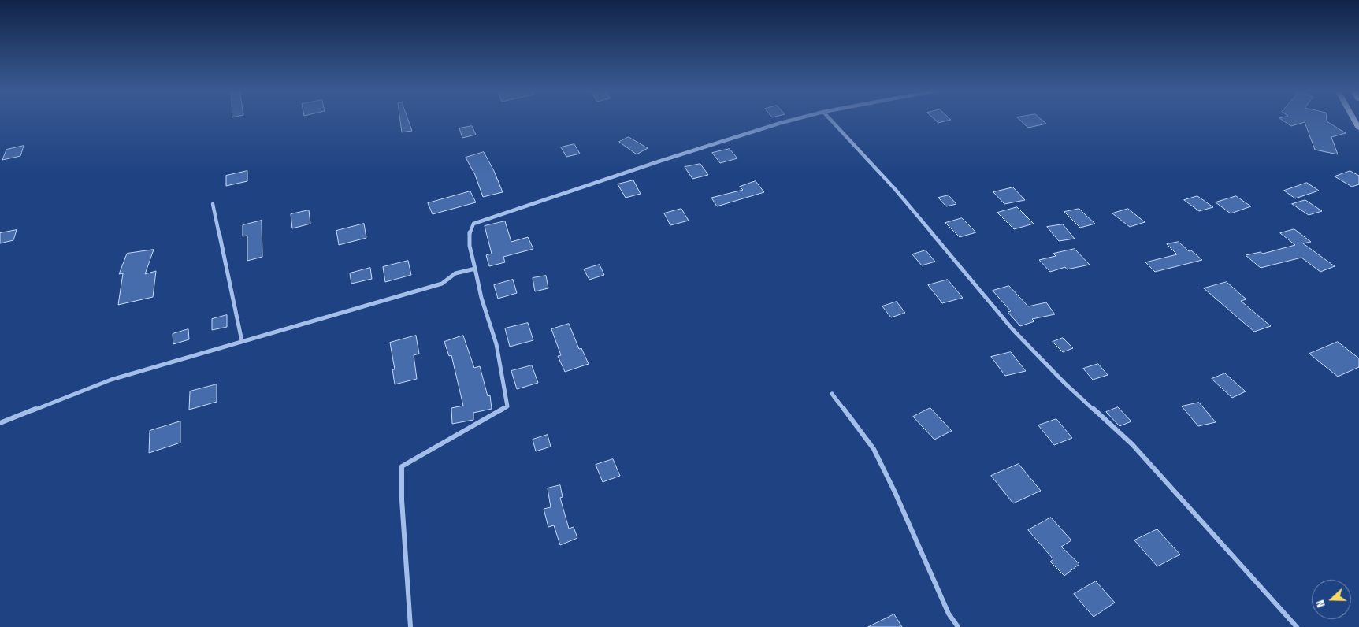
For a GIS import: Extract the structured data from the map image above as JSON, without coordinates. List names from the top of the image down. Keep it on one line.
{"north":"left"}
